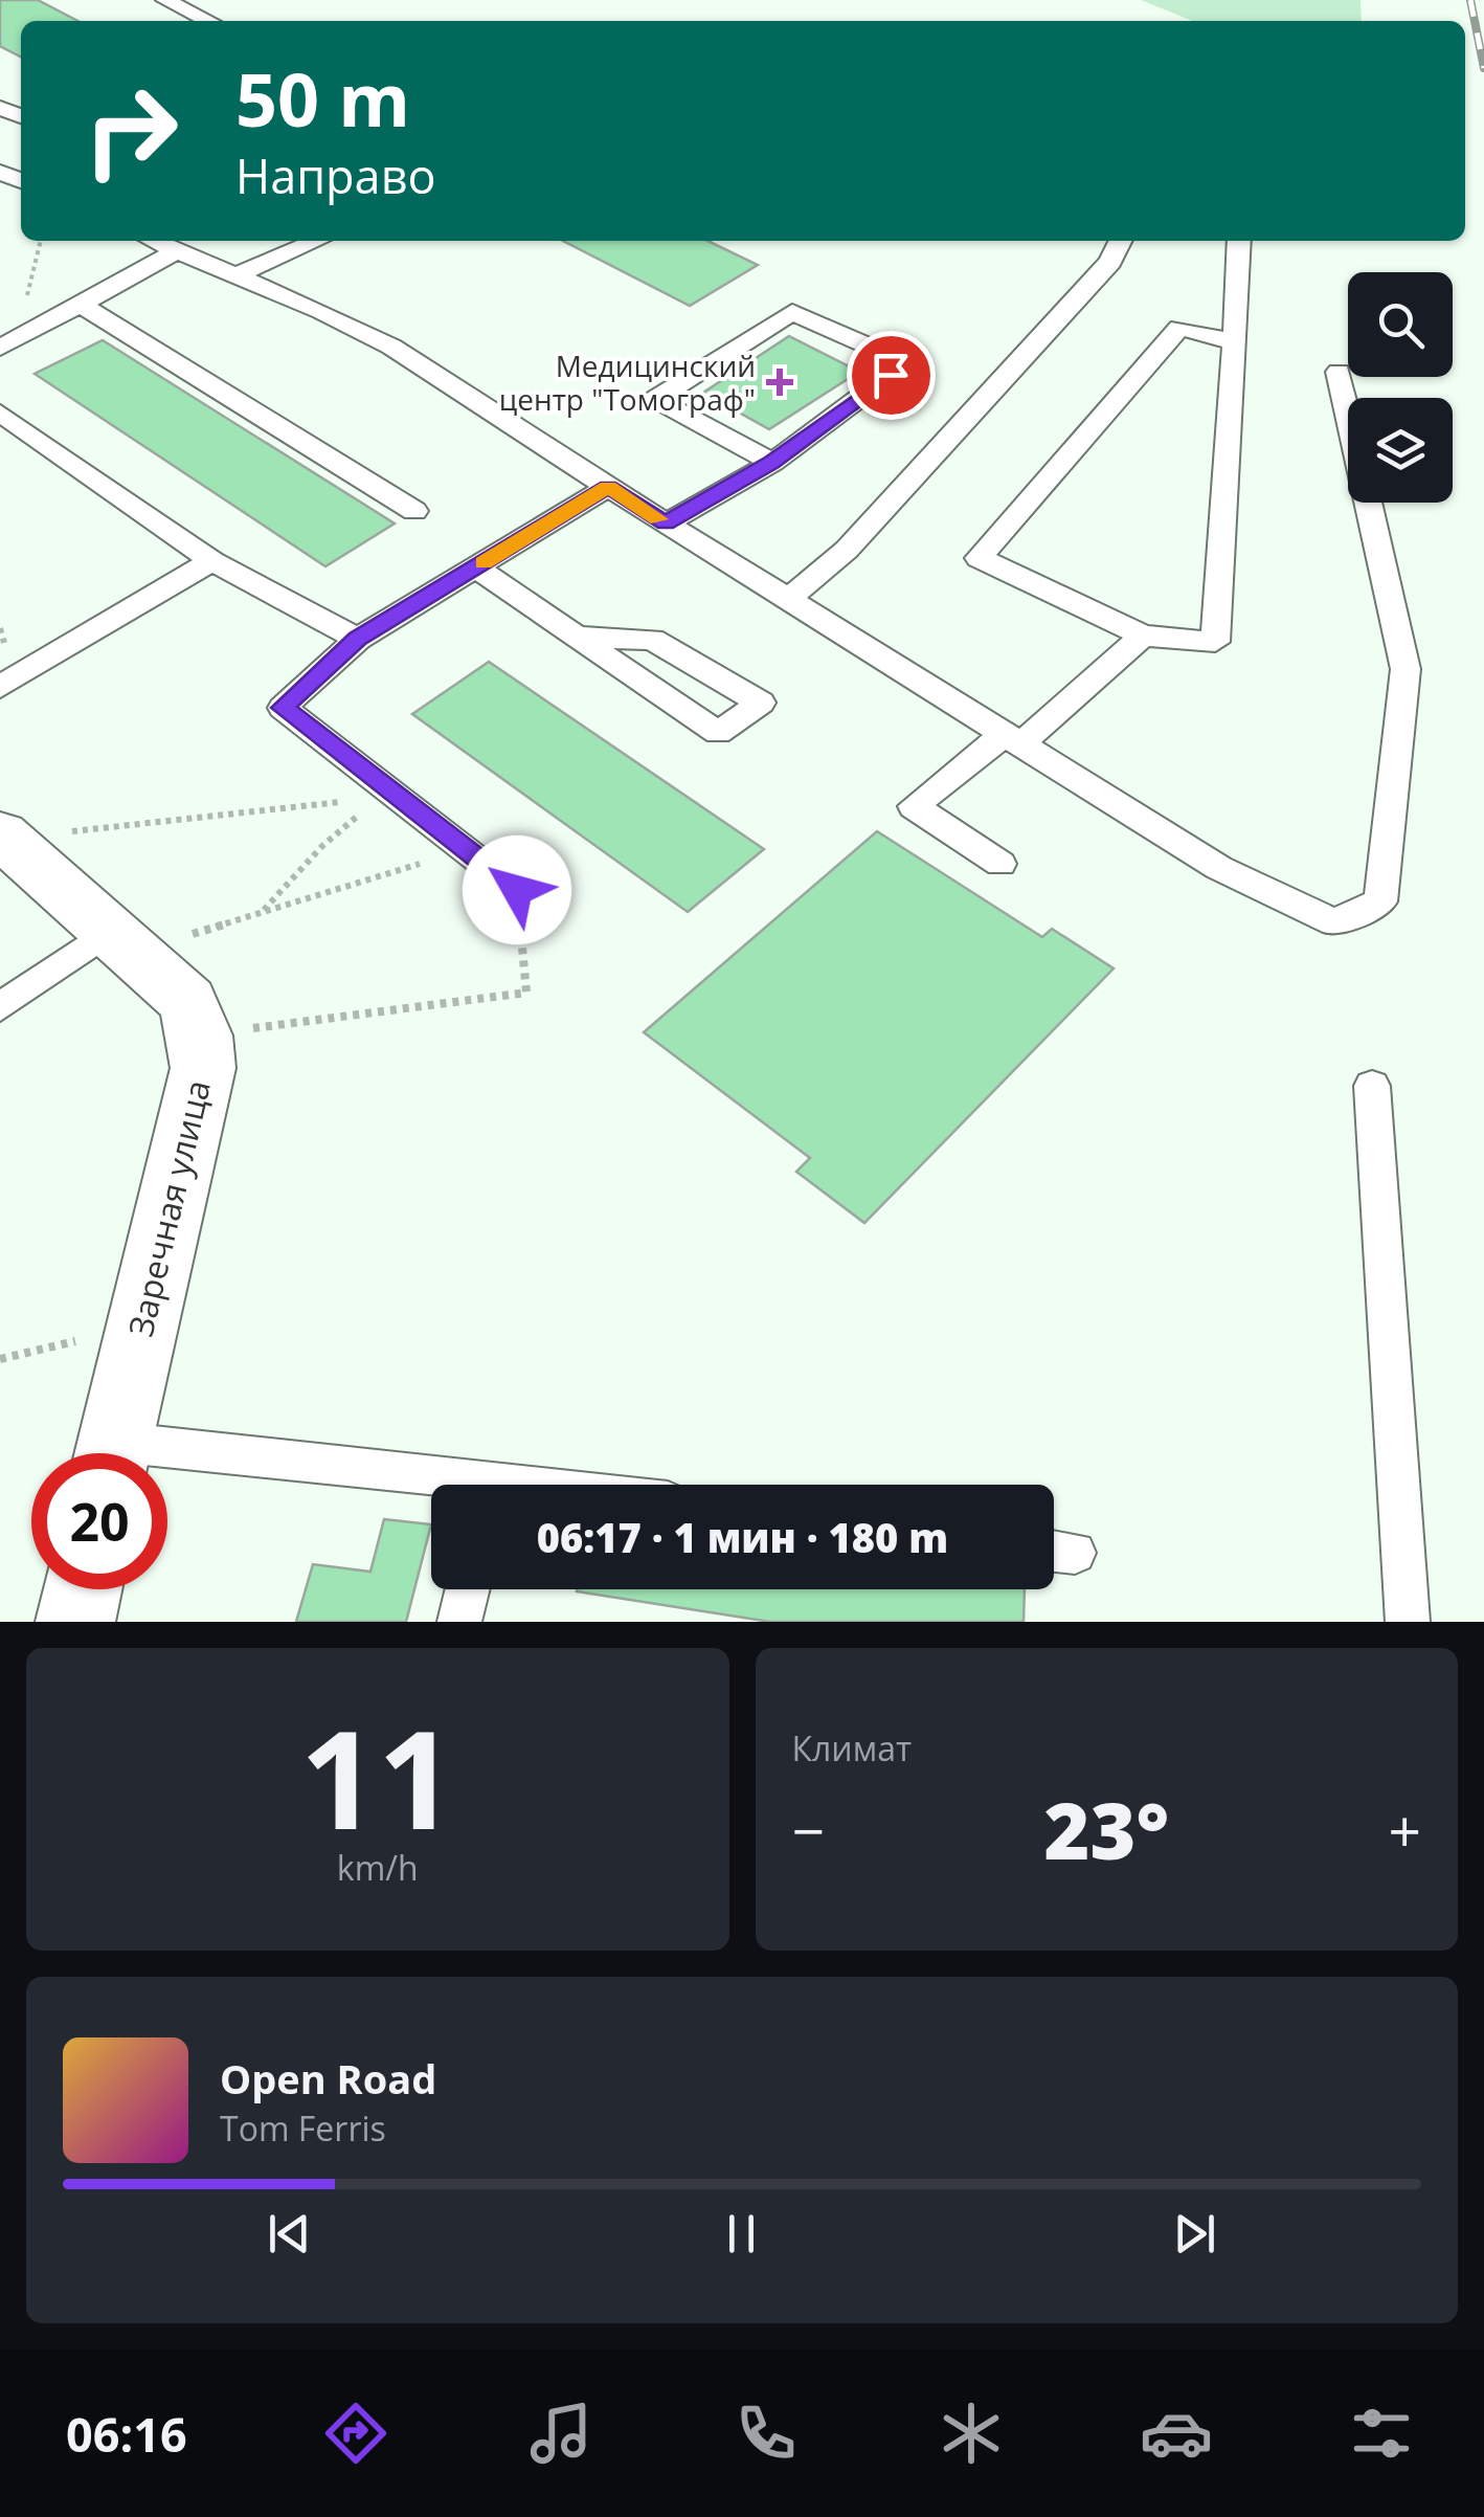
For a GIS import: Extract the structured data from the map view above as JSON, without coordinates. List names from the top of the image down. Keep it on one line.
{"streets":{"street":["Заречная улица"]},"places":{"health":["Медицинский центр \"Томограф\""]},"page":{"turn":["50 m","Направо"],"limit":"20","trip":"06:17 · 1 мин · 180 m","tile":[["11","km/h"],"Климат"],"heat":["−","23°","+"],"song":["Open Road","Tom Ferris"],"tabs":"06:16"}}
